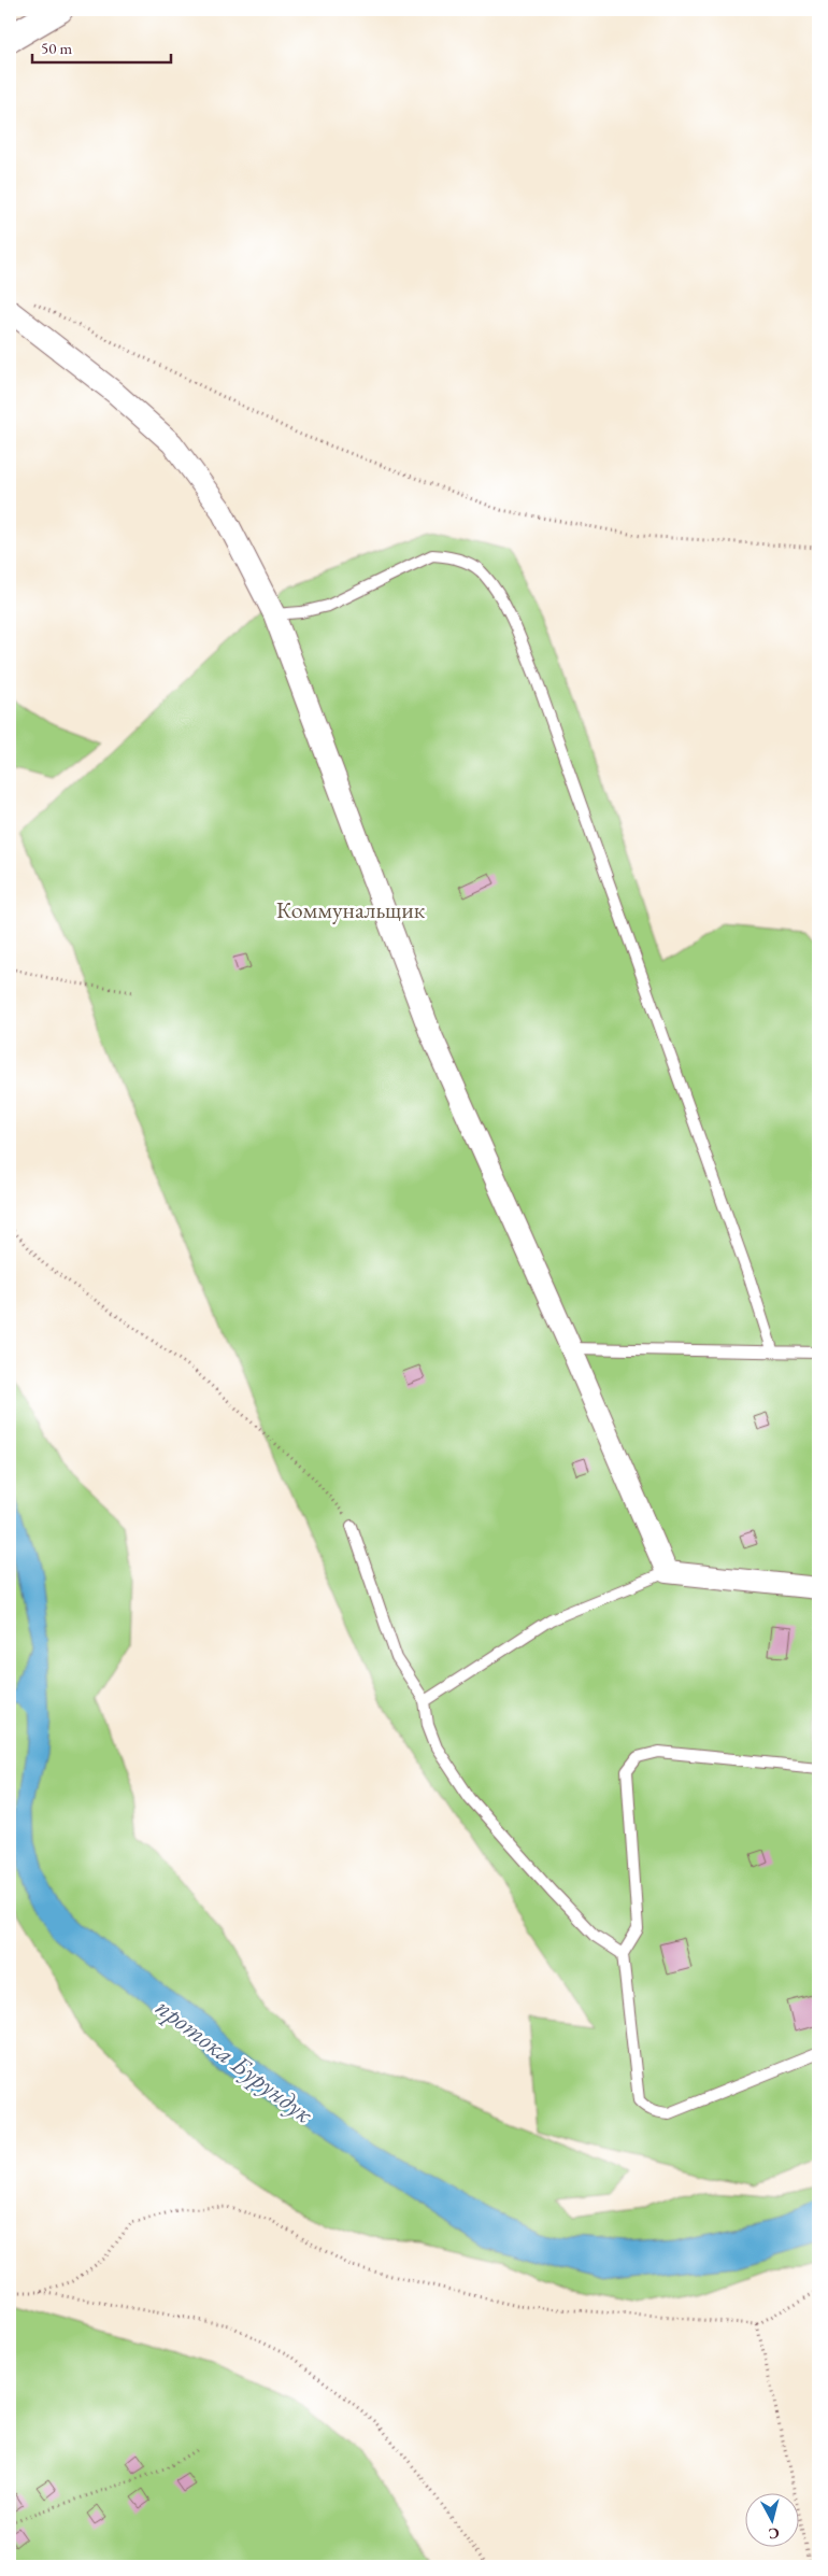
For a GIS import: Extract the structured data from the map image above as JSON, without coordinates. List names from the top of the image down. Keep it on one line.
{"water":["протока Бурундук"],"parks":["Коммунальщик"],"scale_bar":"50 m","north":"bottom"}
